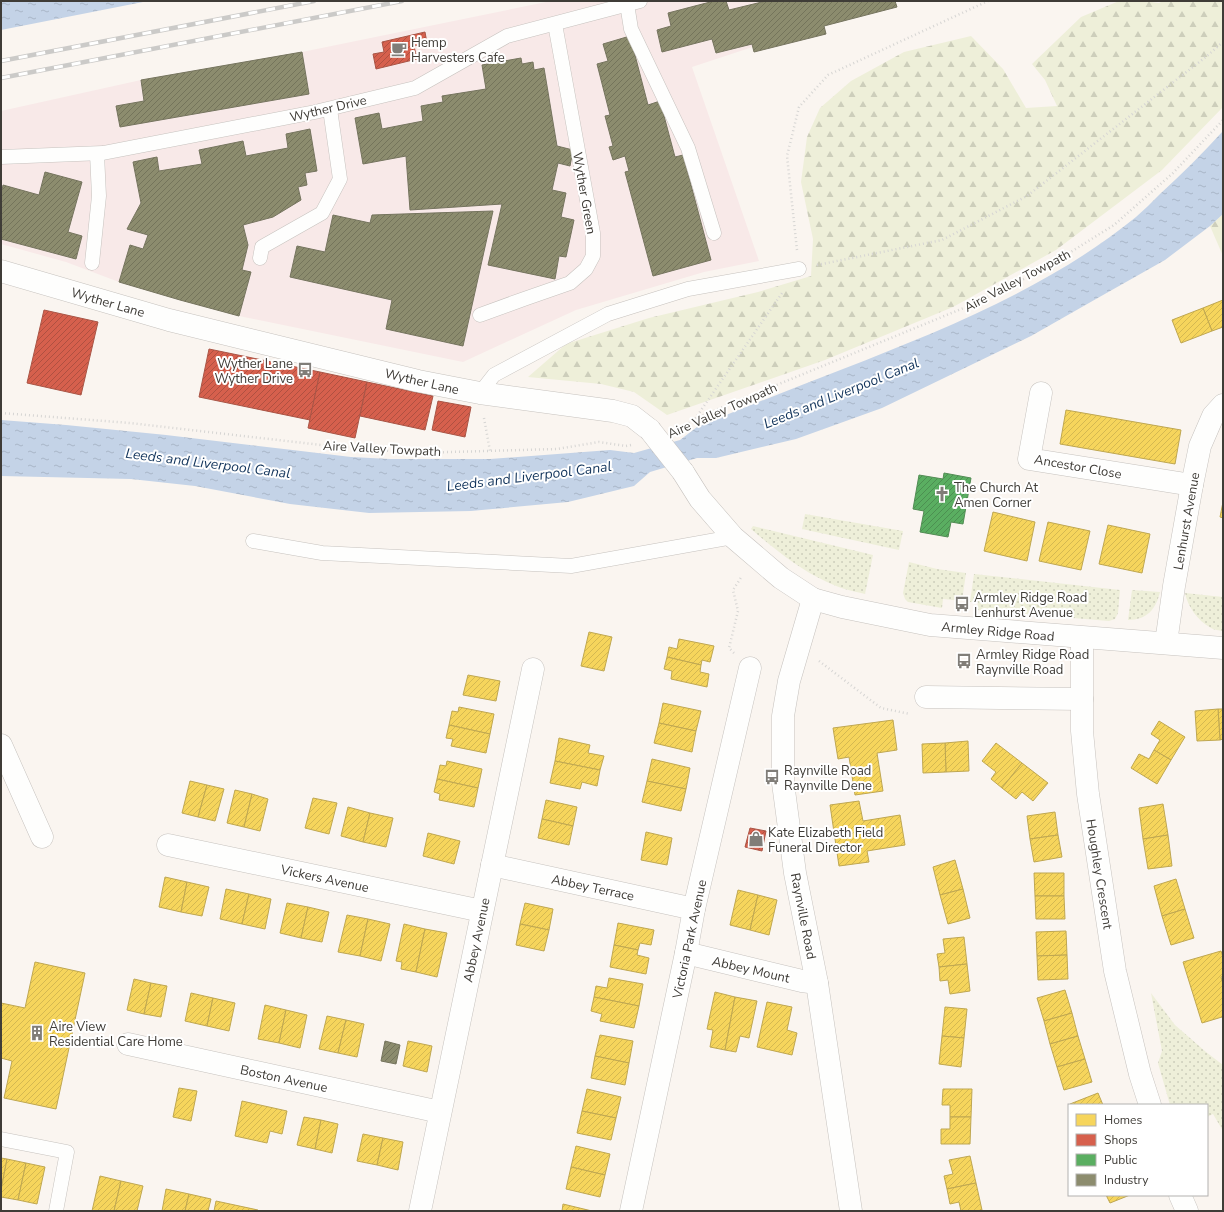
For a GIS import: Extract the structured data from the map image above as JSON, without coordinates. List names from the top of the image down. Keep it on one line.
{"streets":{"street":["Wyther Lane","Ancestor Close","Lenhurst Avenue","Armley Ridge Road","Houghley Crescent","Vickers Avenue","Abbey Terrace","Raynville Road","Victoria Park Avenue","Abbey Avenue","Abbey Mount","Boston Avenue"],"lane":["Wyther Drive","Wyther Green"],"path":["Aire Valley Towpath"]},"crossings":[["Wyther Drive","Wyther Green"],["Wyther Lane","Armley Ridge Road"],["Ancestor Close","Lenhurst Avenue"],["Lenhurst Avenue","Armley Ridge Road"],["Armley Ridge Road","Houghley Crescent"],["Armley Ridge Road","Raynville Road"],["Vickers Avenue","Abbey Avenue"],["Abbey Terrace","Victoria Park Avenue"],["Abbey Terrace","Abbey Avenue"],["Raynville Road","Abbey Mount"],["Victoria Park Avenue","Abbey Mount"],["Abbey Avenue","Boston Avenue"]],"water":["Leeds and Liverpool Canal"],"places":{"cafe":["Hemp Harvesters Cafe"],"bus stop":["Wyther Lane Wyther Drive","Armley Ridge Road Lenhurst Avenue","Armley Ridge Road Raynville Road","Raynville Road Raynville Dene"],"church":["The Church At Amen Corner"],"shop":["Kate Elizabeth Field Funeral Director"],"building":["Aire View Residential Care Home"]},"legend":["Homes","Shops","Public","Industry"]}
